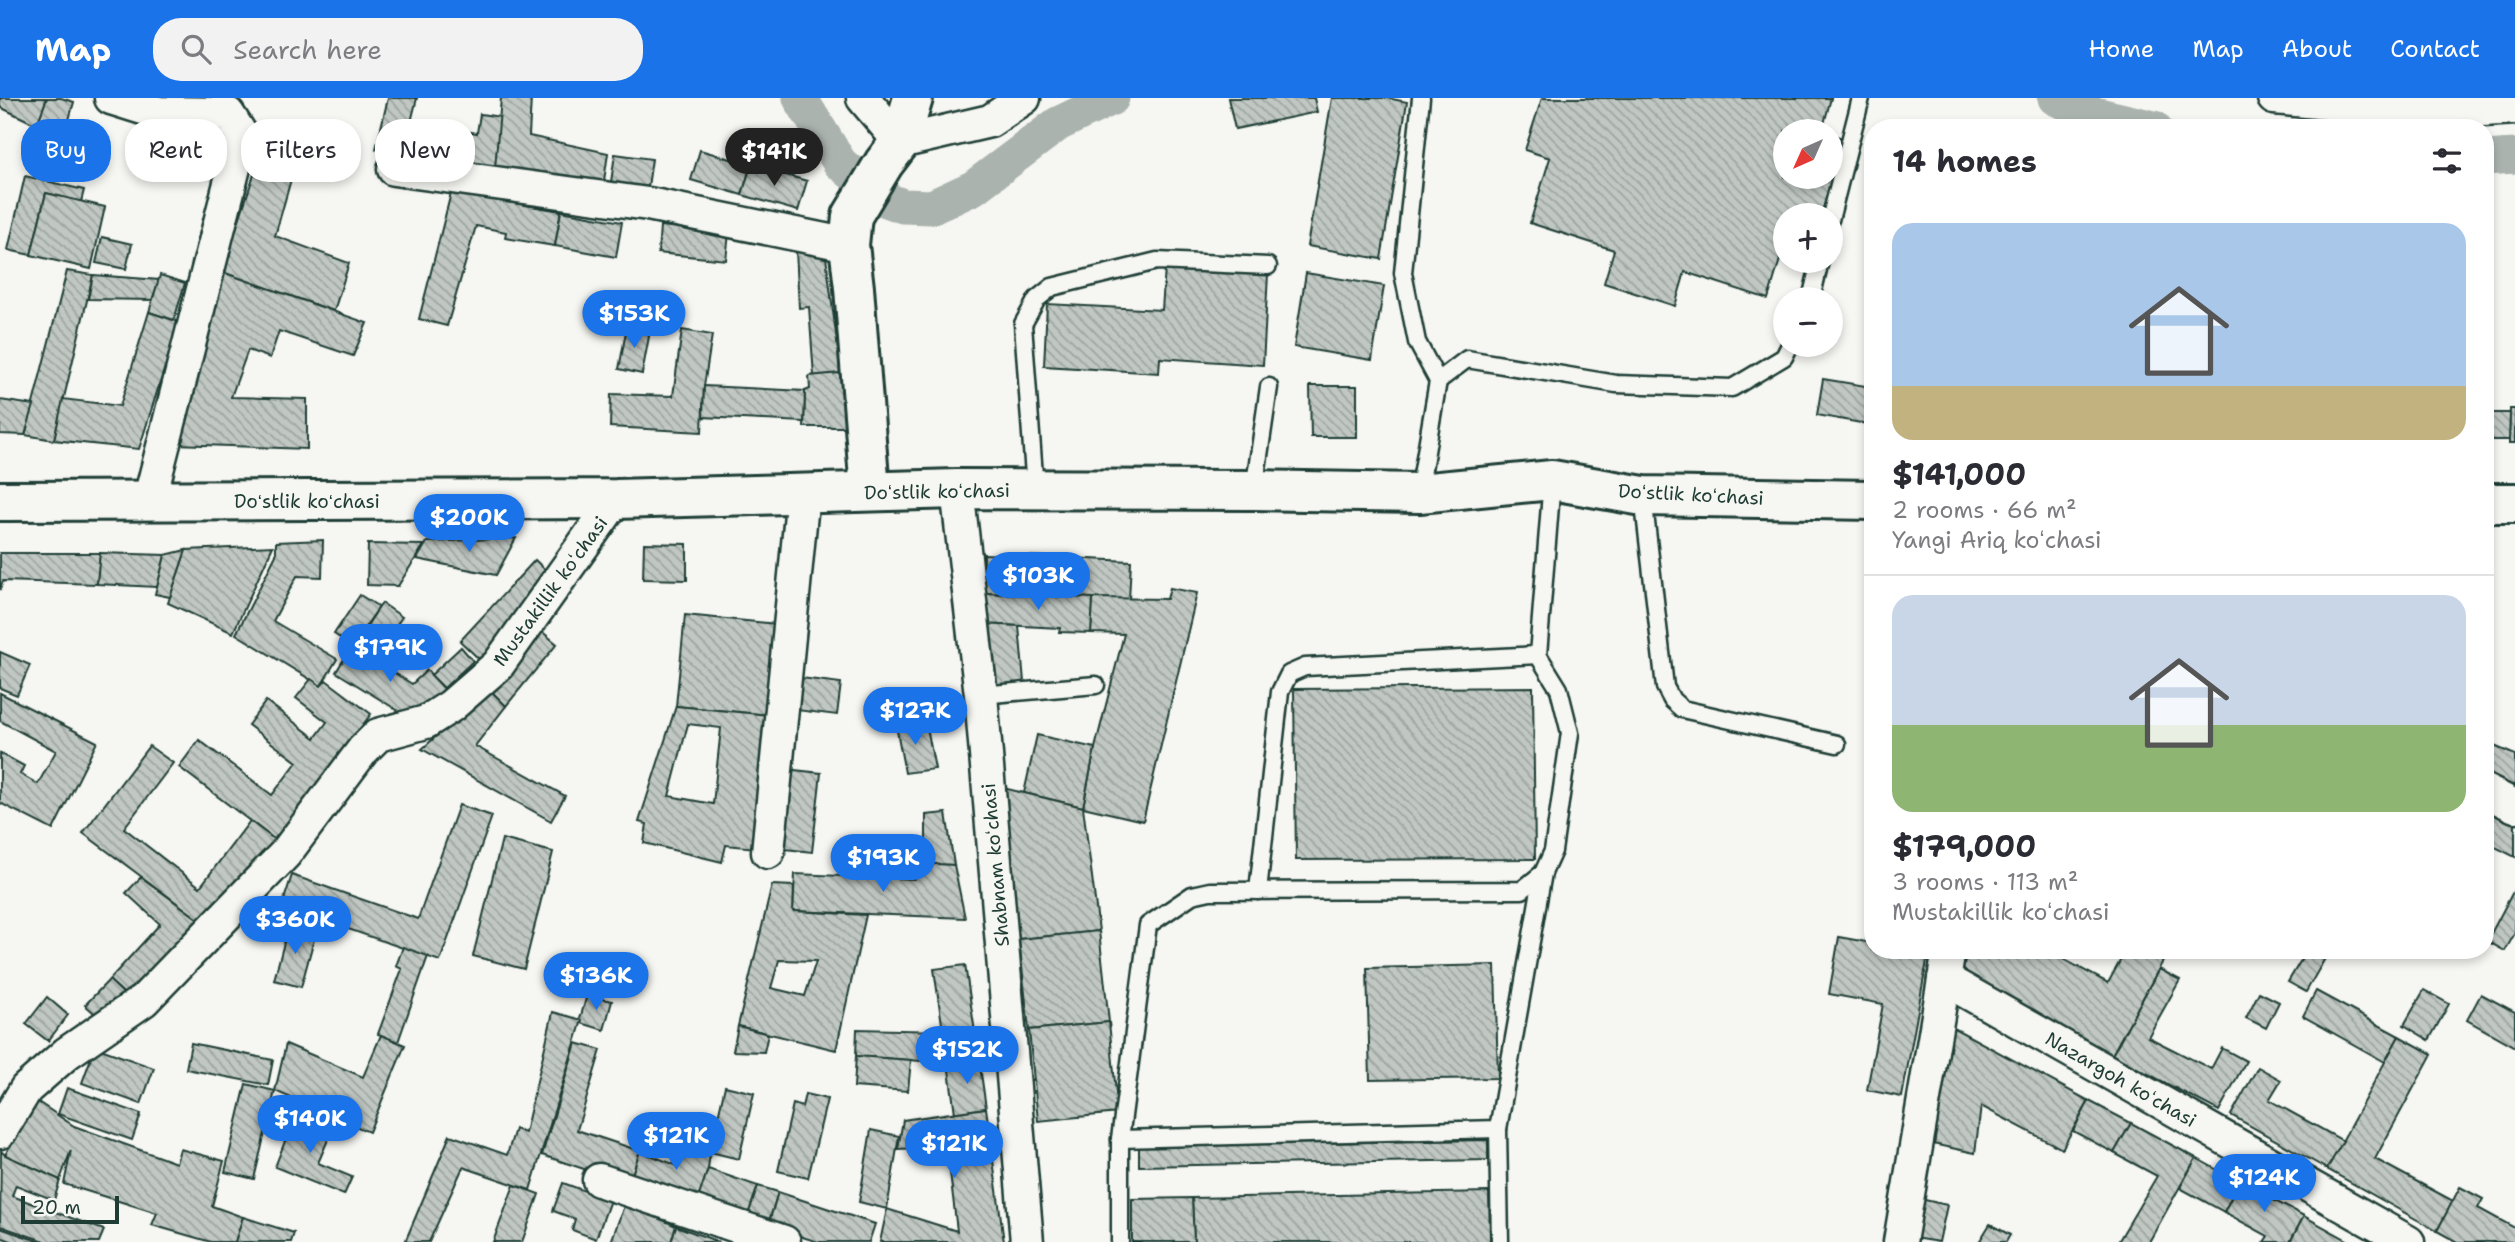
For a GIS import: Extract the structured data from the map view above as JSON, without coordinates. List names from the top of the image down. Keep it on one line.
{"streets":{"street":["Doʻstlik koʻchasi","Mustakillik koʻchasi","Shabnam koʻchasi","Nazargoh koʻchasi"]},"crossings":[["Doʻstlik koʻchasi","Mustakillik koʻchasi"],["Doʻstlik koʻchasi","Shabnam koʻchasi"]],"scale_bar":"20 m","north":"bottom left","page":{"header":"Map","search":"Search here","nav":["Home","Map","About","Contact"],"map_buttons":["+","−"],"chip":["Buy","Rent","Filters","New"],"heading":"14 homes","price":["$141K","$153K","$200K","$103K","$179K","$127K","$193K","$360K","$136K","$152K","$140K","$121K","$121K","$124K"],"list":[{"name":"$141,000","note":"2 rooms · 66 m² · Yangi Ariq koʻchasi"},{"name":"$179,000","note":"3 rooms · 113 m² · Mustakillik koʻchasi"}],"scale":"20 m"}}
